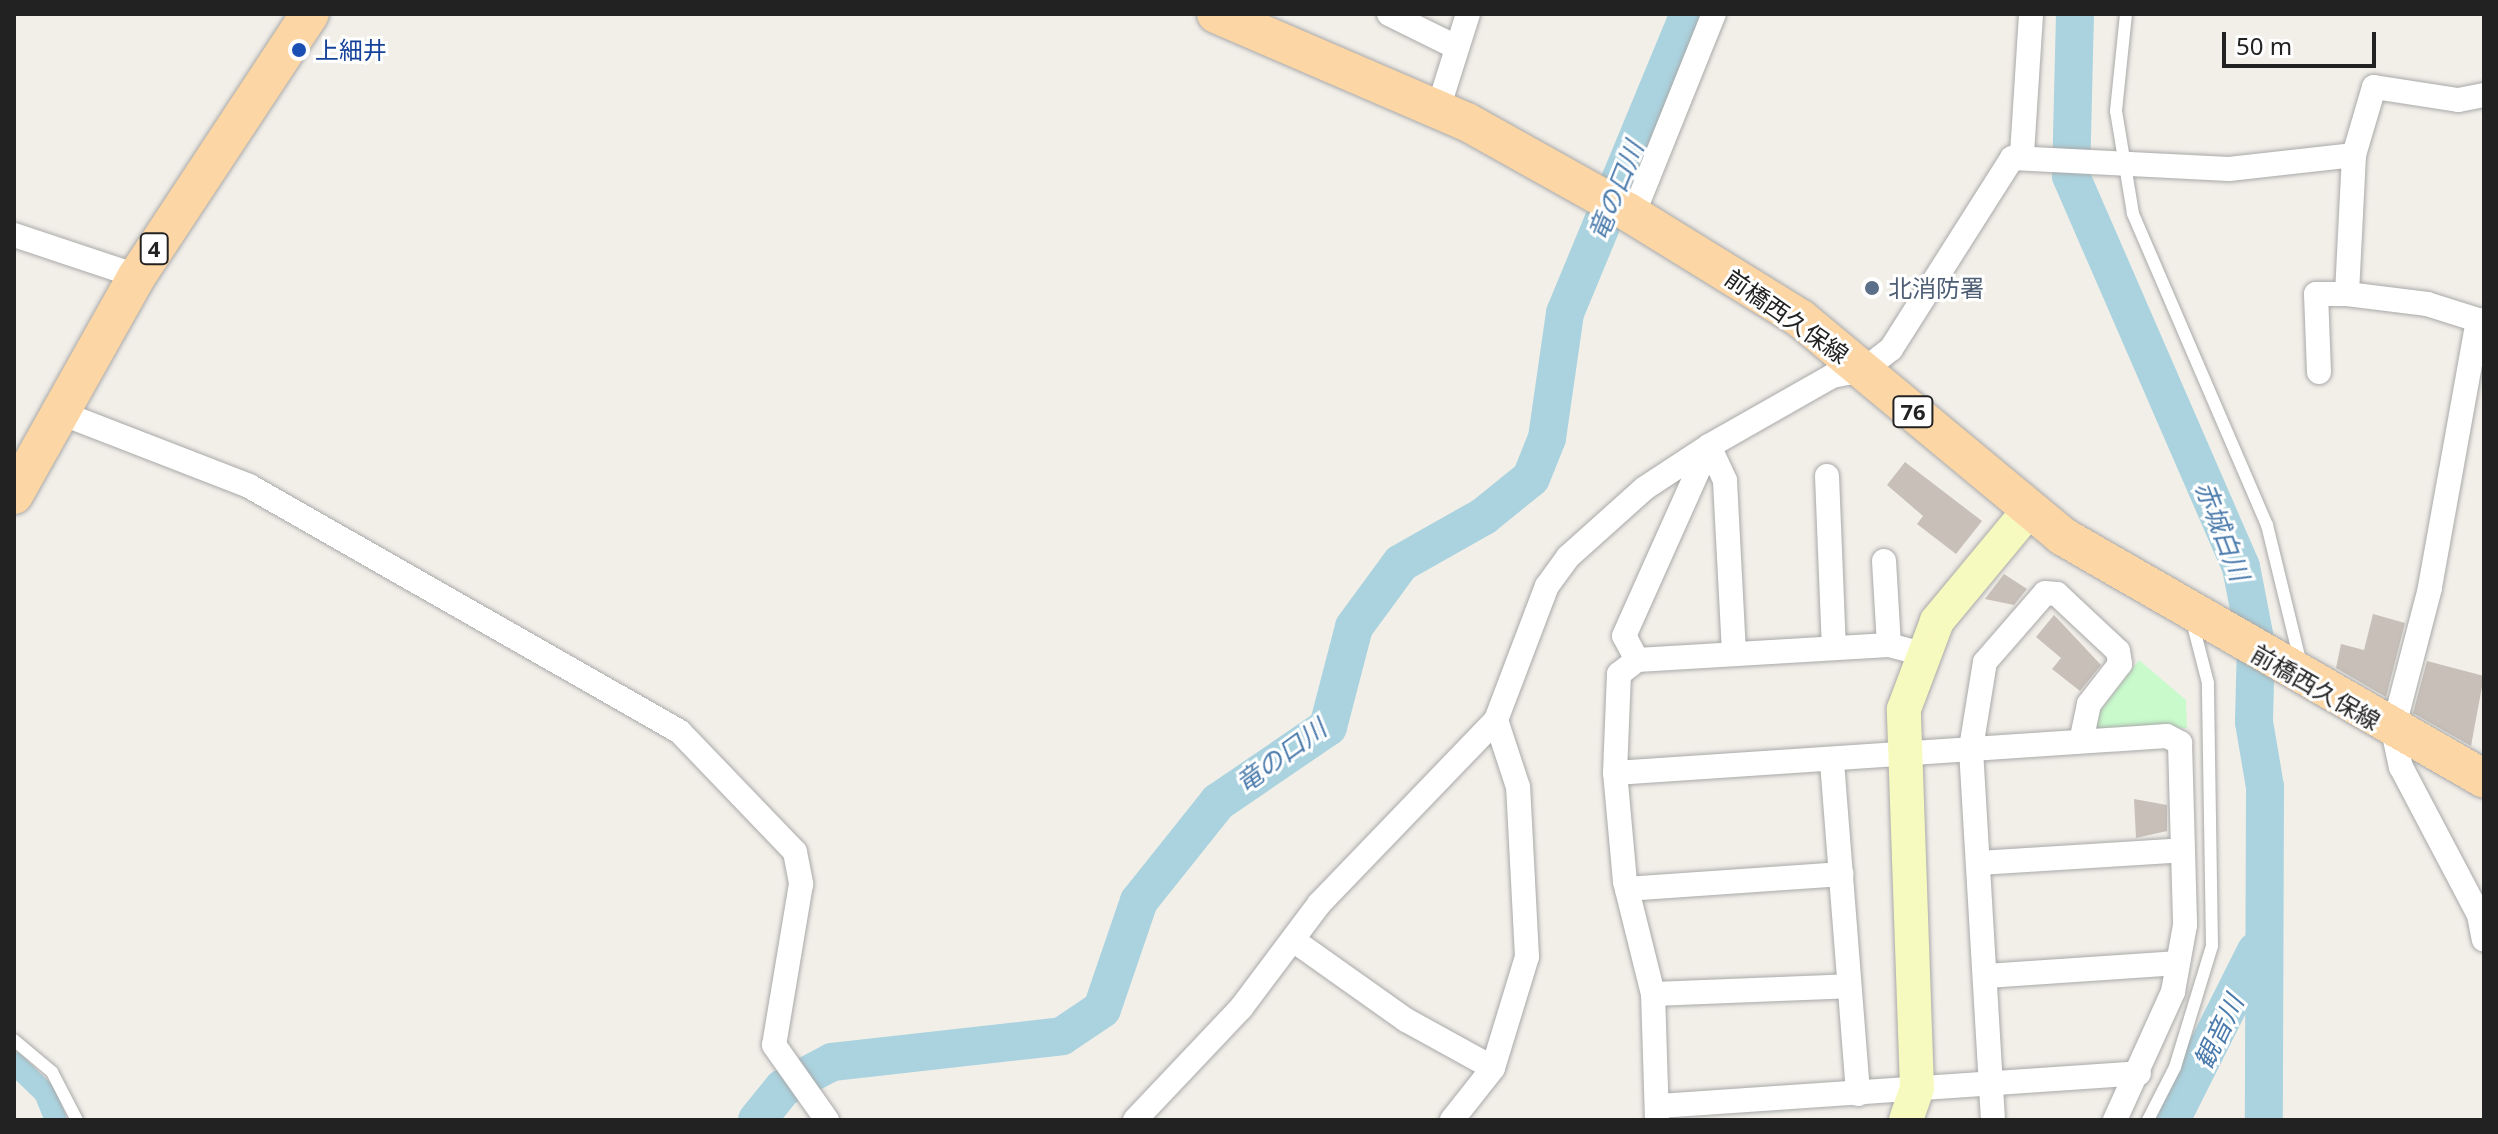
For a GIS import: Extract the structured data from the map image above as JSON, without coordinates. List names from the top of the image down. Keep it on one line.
{"streets":{"main road":["4","前橋西久保線","76"]},"water":["竜の口川","赤城白川","観音川"],"places":["上細井","北消防署"],"scale_bar":"50 m"}
